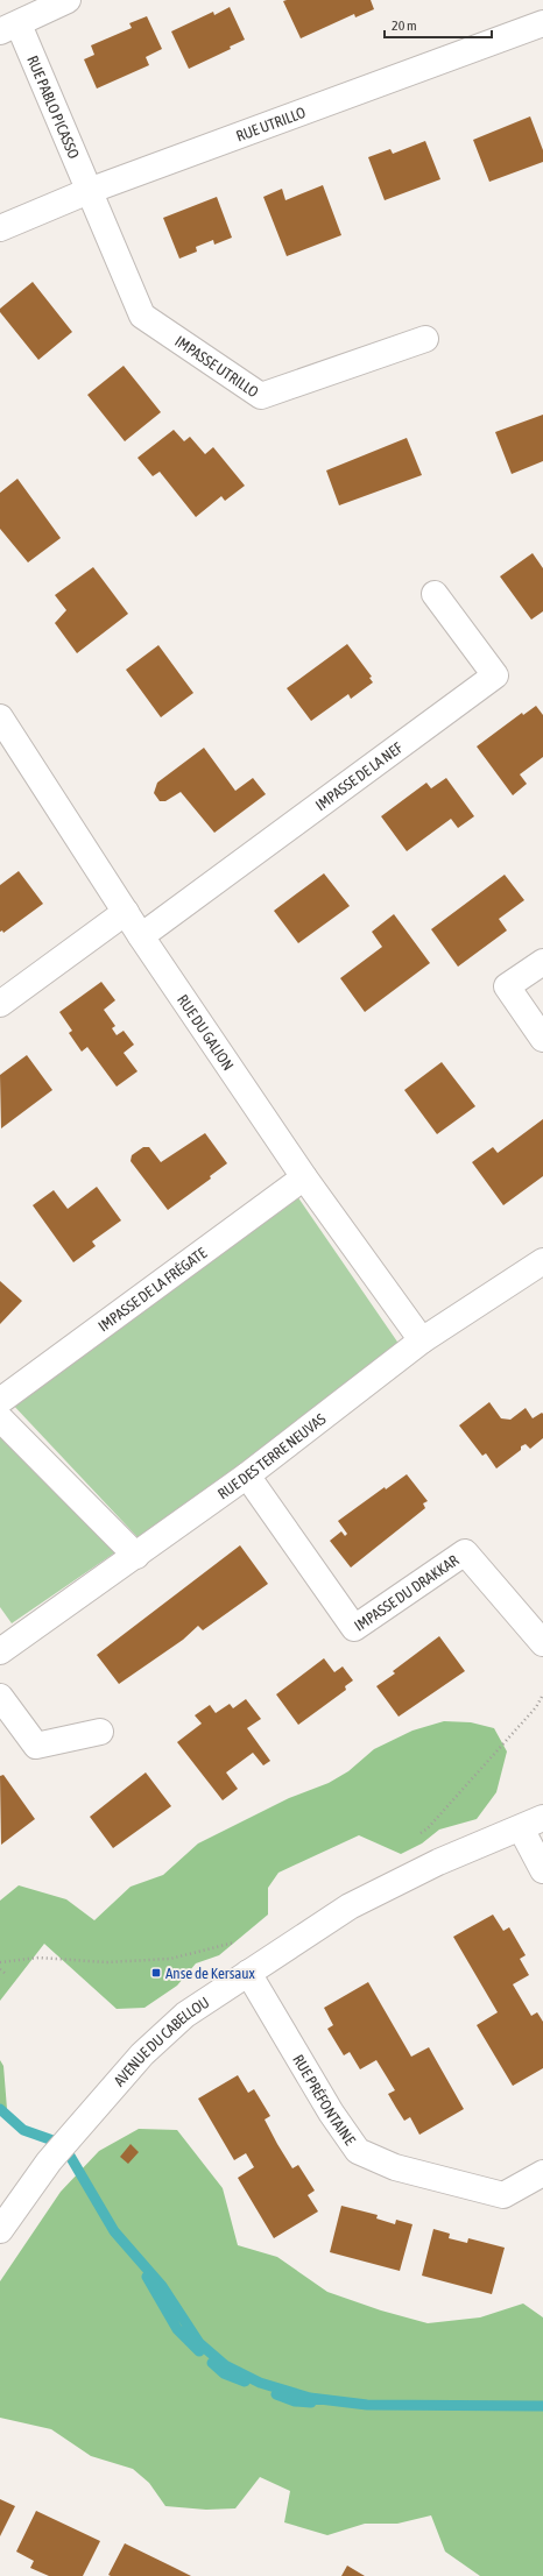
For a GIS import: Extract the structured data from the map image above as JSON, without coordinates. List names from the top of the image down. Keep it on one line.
{"streets":{"street":["RUE PABLO PICASSO","RUE UTRILLO","IMPASSE UTRILLO","IMPASSE DE LA NEF","RUE DU GALION","IMPASSE DE LA FRÉGATE","RUE DES TERRE NEUVAS","IMPASSE DU DRAKKAR","AVENUE DU CABELLOU","RUE PRÉFONTAINE"]},"crossings":[["RUE PABLO PICASSO","RUE UTRILLO"],["RUE PABLO PICASSO","IMPASSE UTRILLO"],["RUE UTRILLO","IMPASSE UTRILLO"],["IMPASSE DE LA NEF","RUE DU GALION"],["RUE DU GALION","IMPASSE DE LA FRÉGATE"],["RUE DU GALION","RUE DES TERRE NEUVAS"],["RUE DES TERRE NEUVAS","IMPASSE DU DRAKKAR"],["AVENUE DU CABELLOU","RUE PRÉFONTAINE"]],"places":{"transit":["Anse de Kersaux"]},"scale_bar":"20 m"}
